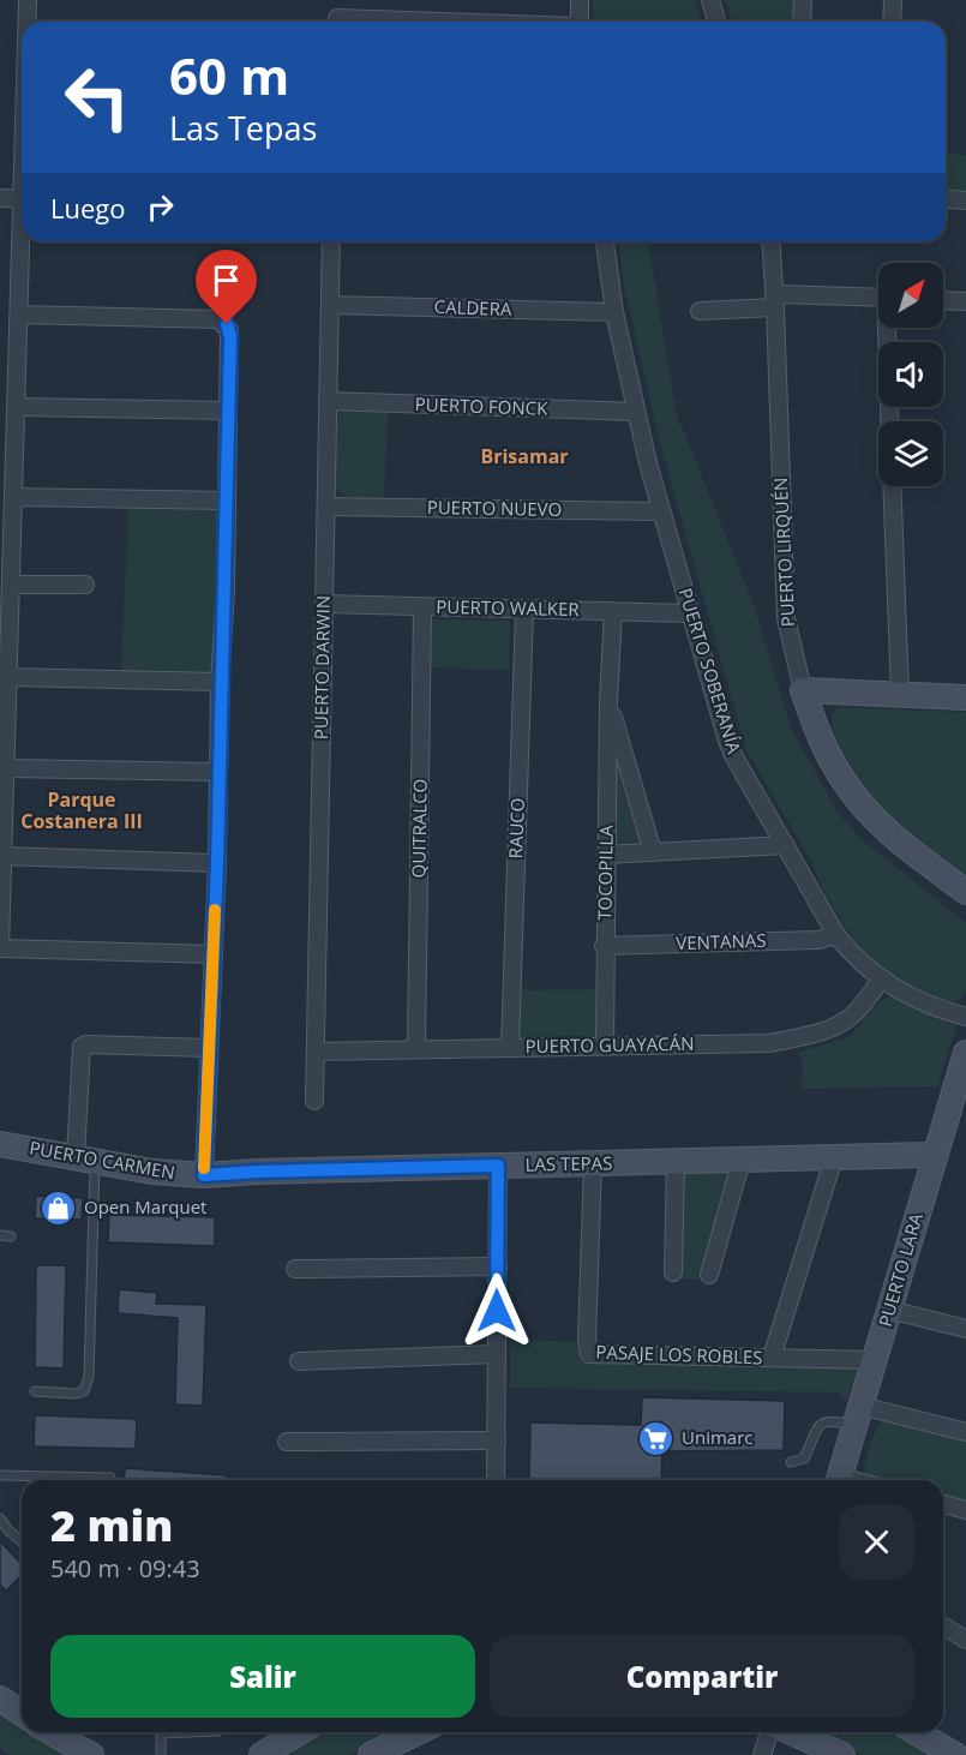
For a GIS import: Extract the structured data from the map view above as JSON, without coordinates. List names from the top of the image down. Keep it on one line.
{"streets":{"street":["CALDERA","PUERTO FONCK","PUERTO NUEVO","PUERTO LIRQUÉN","PUERTO WALKER","PUERTO DARWIN","PUERTO SOBERANÍA","QUITRALCO","RAUCO","TOCOPILLA","VENTANAS","PUERTO GUAYACÁN","PUERTO CARMEN","LAS TEPAS","PUERTO LARA","PASAJE LOS ROBLES"]},"crossings":[["CALDERA","PUERTO DARWIN"],["CALDERA","PUERTO SOBERANÍA"],["PUERTO FONCK","PUERTO DARWIN"],["PUERTO FONCK","PUERTO SOBERANÍA"],["PUERTO NUEVO","PUERTO DARWIN"],["PUERTO NUEVO","PUERTO SOBERANÍA"],["PUERTO WALKER","PUERTO DARWIN"],["PUERTO WALKER","PUERTO SOBERANÍA"],["PUERTO WALKER","QUITRALCO"],["PUERTO WALKER","RAUCO"],["PUERTO WALKER","TOCOPILLA"],["PUERTO DARWIN","PUERTO GUAYACÁN"],["PUERTO SOBERANÍA","VENTANAS"],["PUERTO SOBERANÍA","PUERTO GUAYACÁN"],["QUITRALCO","PUERTO GUAYACÁN"],["RAUCO","PUERTO GUAYACÁN"],["TOCOPILLA","VENTANAS"],["TOCOPILLA","PUERTO GUAYACÁN"],["PUERTO CARMEN","LAS TEPAS"],["LAS TEPAS","PUERTO LARA"],["LAS TEPAS","PASAJE LOS ROBLES"],["PUERTO LARA","PASAJE LOS ROBLES"]],"districts":["Brisamar","Parque Costanera III"],"places":{"shop":["Open Marquet"],"supermarket":["Unimarc"]},"north":"top right","page":{"turn":["60 m","Las Tepas"],"then":"Luego","heading":["2 min","540 m · 09:43"],"buttons":["Salir","Compartir"]}}
